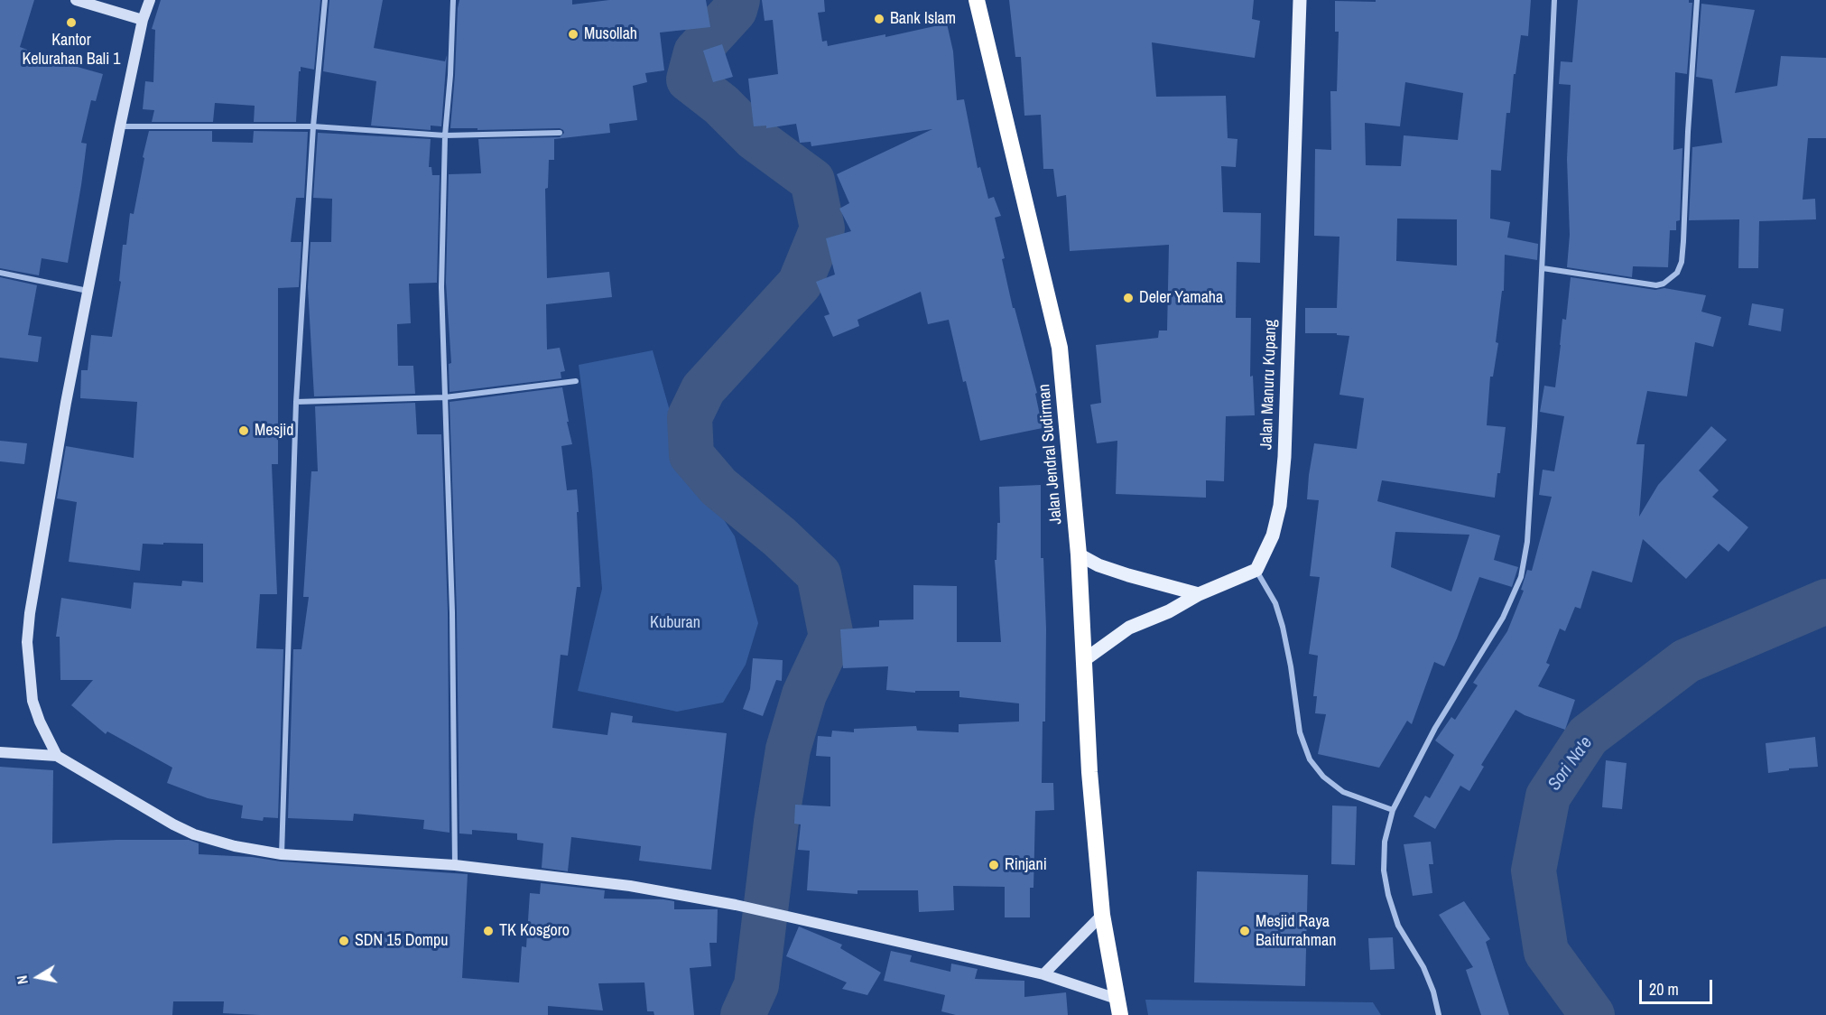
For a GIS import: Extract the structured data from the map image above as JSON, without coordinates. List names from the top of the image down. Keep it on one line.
{"streets":{"highway":["Jalan Jendral Sudirman"],"main road":["Jalan Manuru Kupang"]},"water":["Sori Na'e"],"parks":["Kuburan"],"places":["Bank Islam","Kantor Kelurahan Bali 1","Musollah","Deler Yamaha","Mesjid","Rinjani","TK Kosgoro","Mesjid Raya Baiturrahman","SDN 15 Dompu"],"scale_bar":"20 m","north":"left"}
